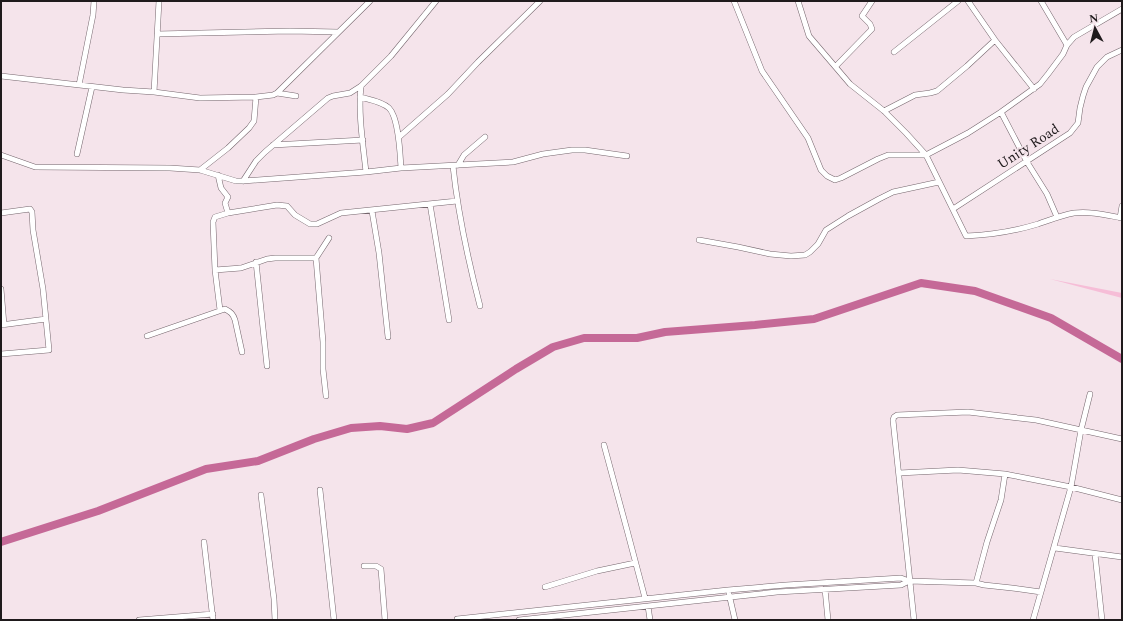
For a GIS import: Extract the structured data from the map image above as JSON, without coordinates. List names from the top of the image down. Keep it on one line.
{"streets":{"street":["Unity Road"]},"north":"top"}
